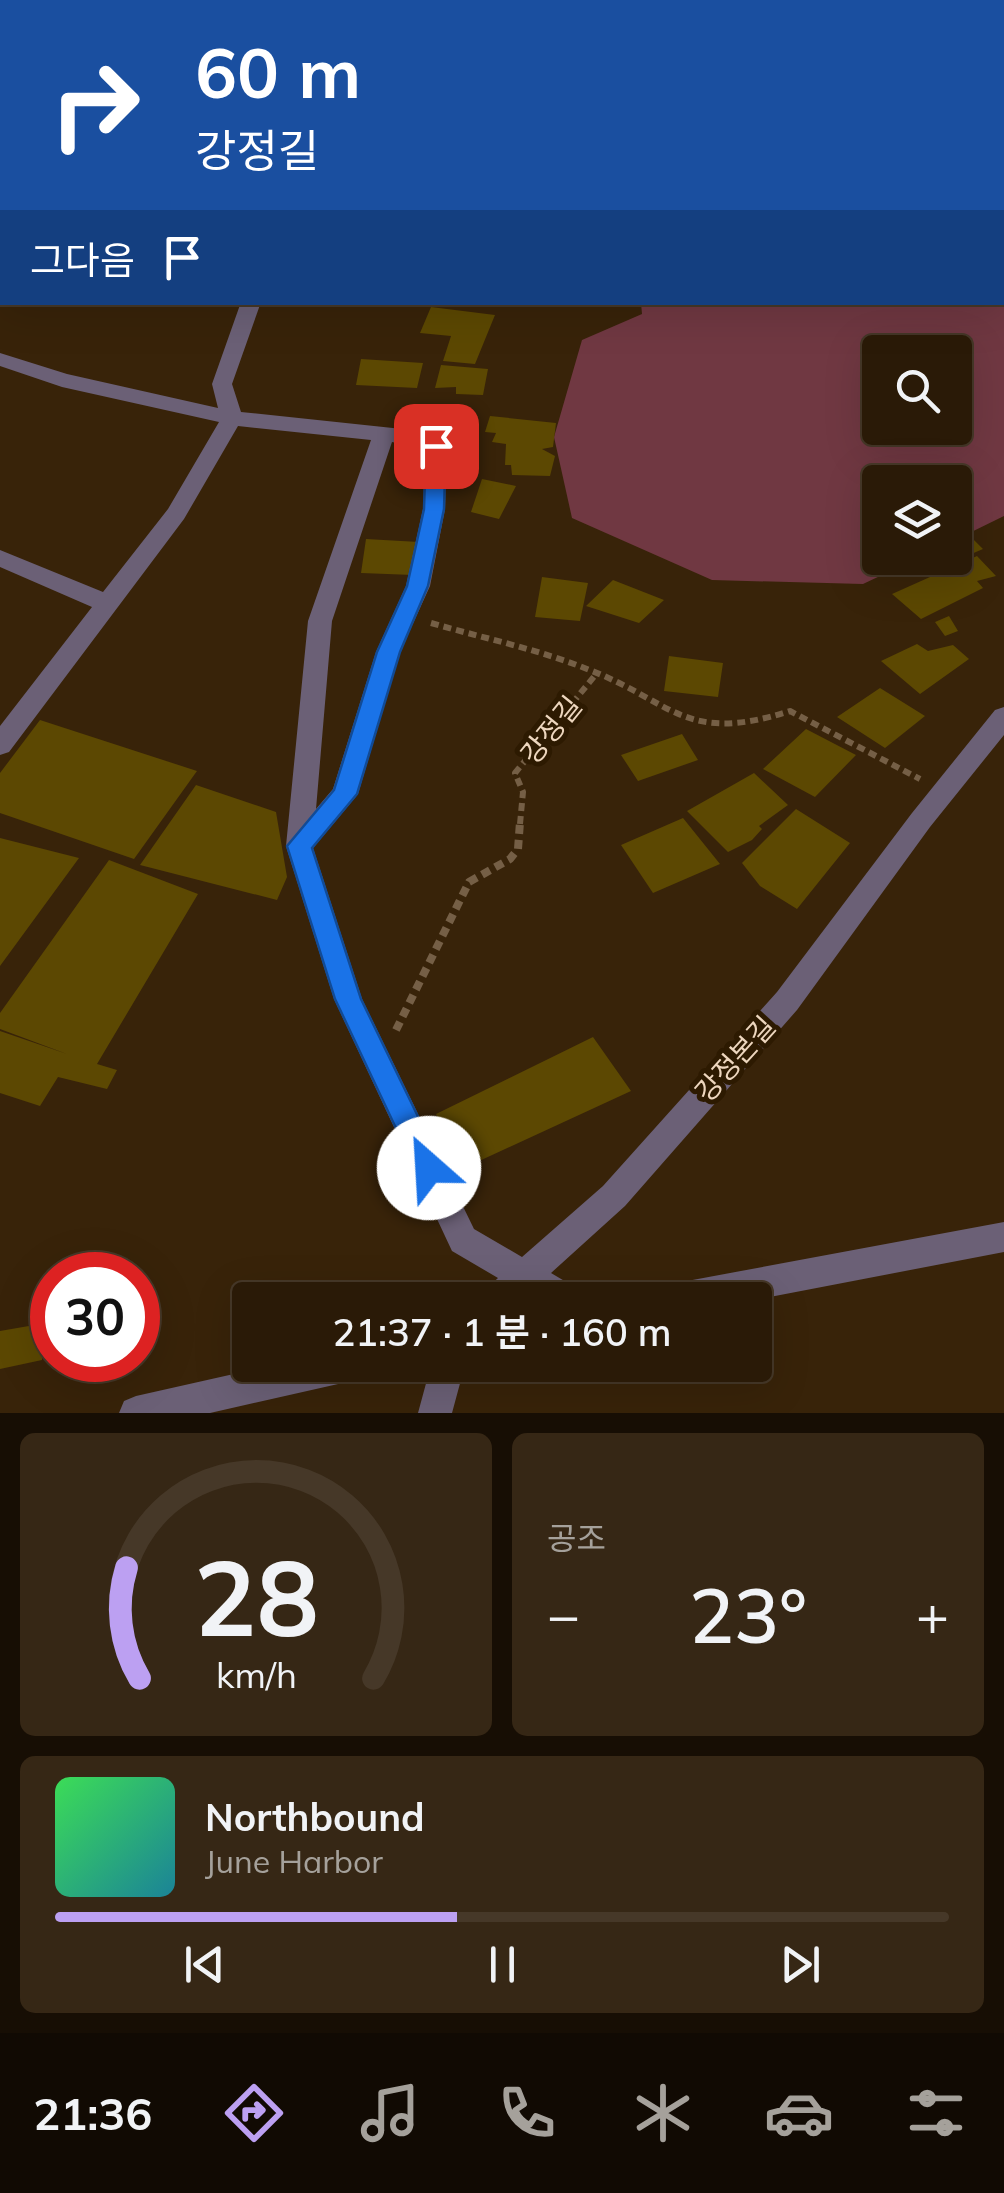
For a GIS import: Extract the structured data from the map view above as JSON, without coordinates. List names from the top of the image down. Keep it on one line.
{"streets":{"street":["강정본길"],"path":["강정길"]},"page":{"turn":["60 m","강정길"],"then":"그다음","limit":"30","trip":"21:37 · 1 분 · 160 m","tile":"공조","heat":["−","23°","+"],"song":["Northbound","June Harbor"],"tabs":"21:36","gauge":["28","km/h"]}}
